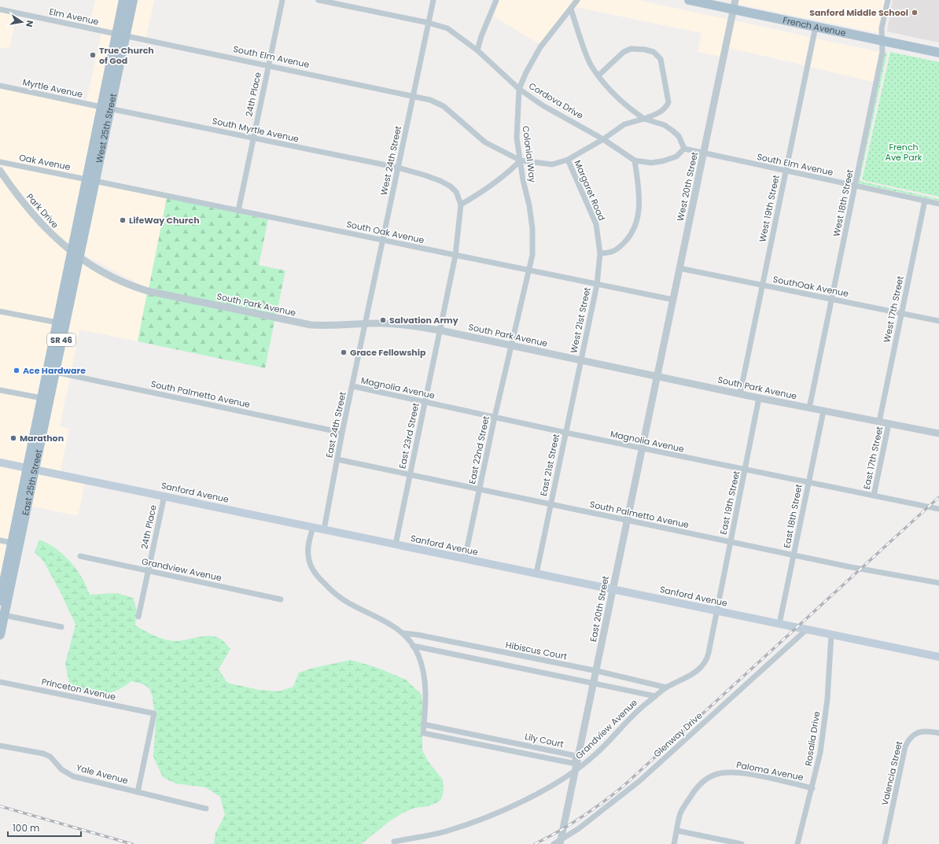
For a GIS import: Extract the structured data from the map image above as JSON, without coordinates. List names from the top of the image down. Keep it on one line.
{"streets":{"main road":["French Avenue","West 25th Street","SR 46","East 25th Street","Sanford Avenue"],"street":["Elm Avenue","South Elm Avenue","Myrtle Avenue","24th Place","Cordova Drive","South Myrtle Avenue","Colonial Way","West 24th Street","Oak Avenue","West 20th Street","Margaret Road","West 18th Street","West 19th Street","Park Drive","South Oak Avenue","SouthOak Avenue","South Park Avenue","West 17th Street","West 21st Street","Magnolia Avenue","South Palmetto Avenue","East 24th Street","East 23rd Street","East 22nd Street","East 17th Street","East 21st Street","East 19th Street","East 18th Street","Grandview Avenue","East 20th Street","Hibiscus Court","Princeton Avenue","Glenway Drive","Rosalia Drive","Lily Court","Paloma Avenue","Valencia Street","Yale Avenue"]},"crossings":[["Elm Avenue","South Elm Avenue"],["Elm Avenue","West 25th Street"],["French Avenue","West 20th Street"],["French Avenue","West 18th Street"],["French Avenue","West 19th Street"],["South Elm Avenue","24th Place"],["South Elm Avenue","Cordova Drive"],["South Elm Avenue","West 25th Street"],["South Elm Avenue","Colonial Way"],["South Elm Avenue","West 24th Street"],["South Elm Avenue","West 20th Street"],["South Elm Avenue","West 18th Street"],["South Elm Avenue","West 19th Street"],["South Elm Avenue","West 17th Street"],["Myrtle Avenue","West 25th Street"],["Myrtle Avenue","South Myrtle Avenue"],["24th Place","South Myrtle Avenue"],["24th Place","South Oak Avenue"],["24th Place","Sanford Avenue"],["24th Place","Grandview Avenue"],["Cordova Drive","Colonial Way"],["Cordova Drive","West 24th Street"],["West 25th Street","South Myrtle Avenue"],["West 25th Street","Oak Avenue"],["West 25th Street","Park Drive"],["West 25th Street","South Oak Avenue"],["West 25th Street","South Park Avenue"],["West 25th Street","East 25th Street"],["South Myrtle Avenue","West 24th Street"],["South Myrtle Avenue","East 23rd Street"],["Colonial Way","South Oak Avenue"],["Colonial Way","South Park Avenue"],["Colonial Way","East 22nd Street"],["West 24th Street","South Oak Avenue"],["West 24th Street","South Park Avenue"],["West 24th Street","East 24th Street"],["Oak Avenue","South Oak Avenue"],["West 20th Street","South Oak Avenue"],["West 20th Street","SouthOak Avenue"],["West 20th Street","South Park Avenue"],["West 20th Street","East 20th Street"],["Margaret Road","South Oak Avenue"],["Margaret Road","West 21st Street"],["West 18th Street","SouthOak Avenue"],["West 18th Street","South Park Avenue"],["West 19th Street","SouthOak Avenue"],["West 19th Street","South Park Avenue"],["Park Drive","South Park Avenue"],["Park Drive","East 25th Street"],["South Oak Avenue","West 21st Street"],["South Oak Avenue","East 23rd Street"],["SouthOak Avenue","West 17th Street"],["South Park Avenue","West 17th Street"],["South Park Avenue","West 21st Street"],["South Park Avenue","East 24th Street"],["South Park Avenue","East 23rd Street"],["South Park Avenue","East 22nd Street"],["South Park Avenue","East 17th Street"],["South Park Avenue","East 21st Street"],["South Park Avenue","East 25th Street"],["South Park Avenue","East 19th Street"],["South Park Avenue","East 18th Street"],["South Park Avenue","East 20th Street"],["West 21st Street","East 21st Street"],["Magnolia Avenue","East 24th Street"],["Magnolia Avenue","East 23rd Street"],["Magnolia Avenue","East 22nd Street"],["Magnolia Avenue","East 17th Street"],["Magnolia Avenue","East 21st Street"],["Magnolia Avenue","East 19th Street"],["Magnolia Avenue","East 18th Street"],["Magnolia Avenue","East 20th Street"],["South Palmetto Avenue","East 24th Street"],["South Palmetto Avenue","East 23rd Street"],["South Palmetto Avenue","East 22nd Street"],["South Palmetto Avenue","East 21st Street"],["South Palmetto Avenue","East 25th Street"],["South Palmetto Avenue","East 19th Street"],["South Palmetto Avenue","East 18th Street"],["South Palmetto Avenue","East 20th Street"],["East 24th Street","Sanford Avenue"],["East 23rd Street","Sanford Avenue"],["East 22nd Street","Sanford Avenue"],["East 21st Street","Sanford Avenue"],["East 25th Street","Sanford Avenue"],["Sanford Avenue","East 19th Street"],["Sanford Avenue","East 18th Street"],["Sanford Avenue","Grandview Avenue"],["Sanford Avenue","East 20th Street"],["Sanford Avenue","Glenway Drive"],["Sanford Avenue","Rosalia Drive"],["East 19th Street","Grandview Avenue"],["Grandview Avenue","East 20th Street"],["Grandview Avenue","Hibiscus Court"],["East 20th Street","Hibiscus Court"],["East 20th Street","Glenway Drive"],["East 20th Street","Lily Court"],["Princeton Avenue","Yale Avenue"],["Rosalia Drive","Paloma Avenue"]],"parks":["French Ave Park"],"places":["Sanford Middle School","True Church of God","LifeWay Church","Salvation Army","Grace Fellowship","Ace Hardware","Marathon"],"scale_bar":"100 m","north":"right"}
